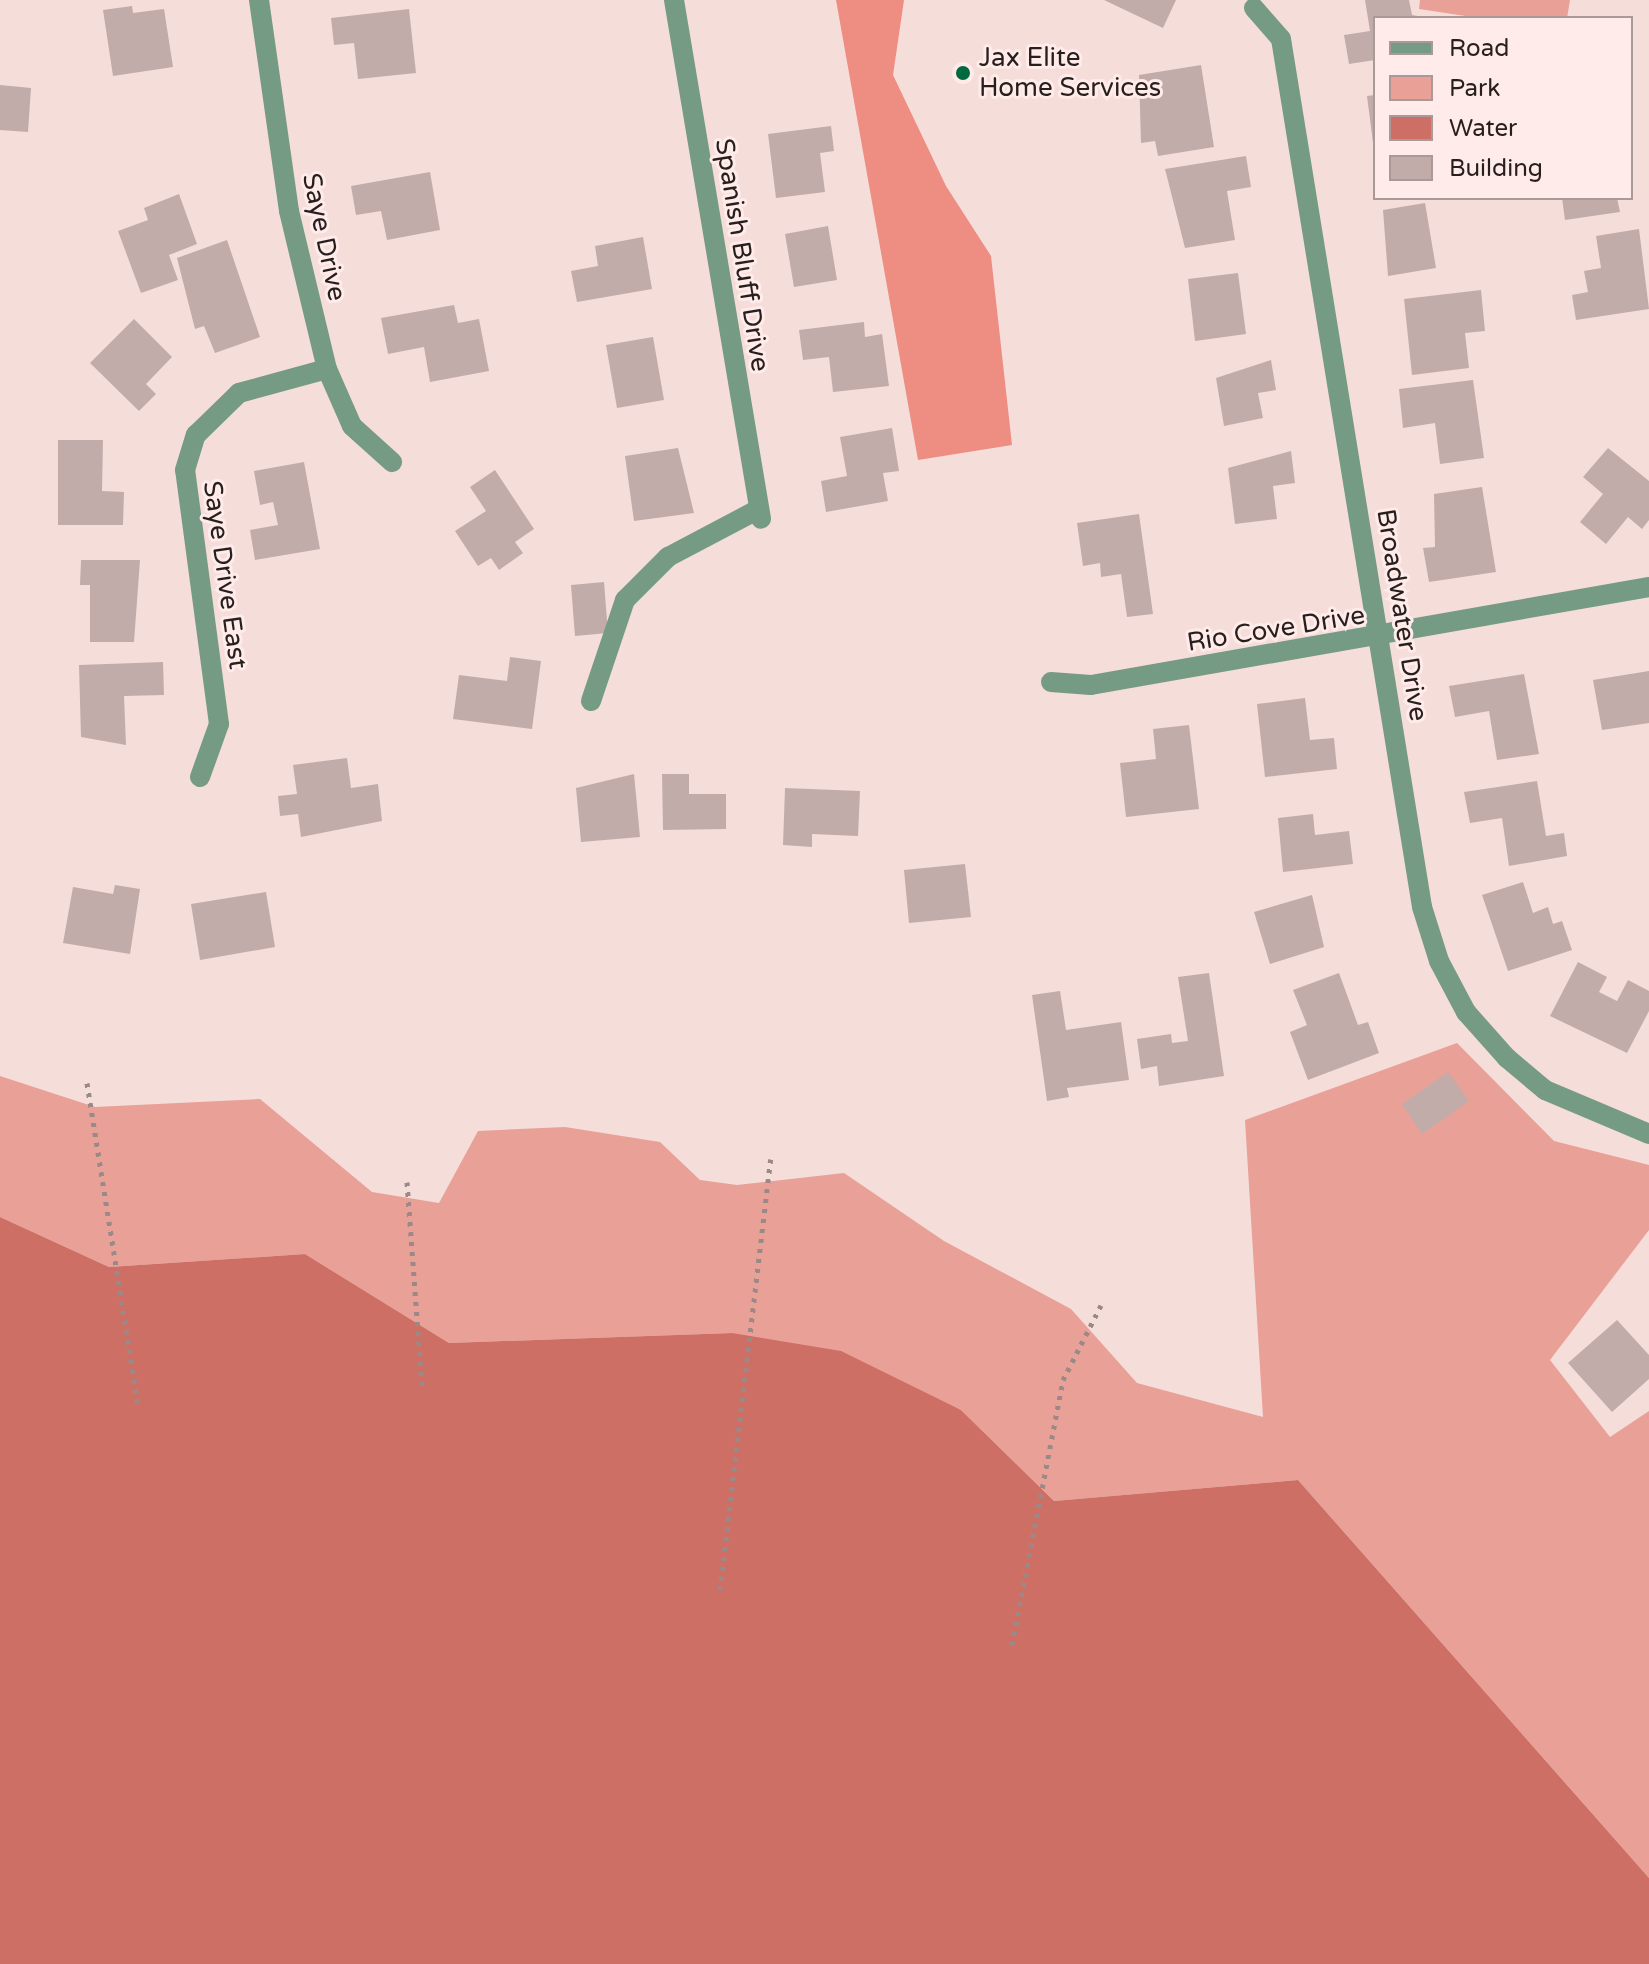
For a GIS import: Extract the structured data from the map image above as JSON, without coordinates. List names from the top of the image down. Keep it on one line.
{"streets":{"street":["Saye Drive","Spanish Bluff Drive","Saye Drive East","Broadwater Drive","Rio Cove Drive"]},"crossings":[["Saye Drive","Saye Drive East"],["Broadwater Drive","Rio Cove Drive"]],"places":["Jax Elite Home Services"],"legend":["Road","Park","Water","Building"]}
